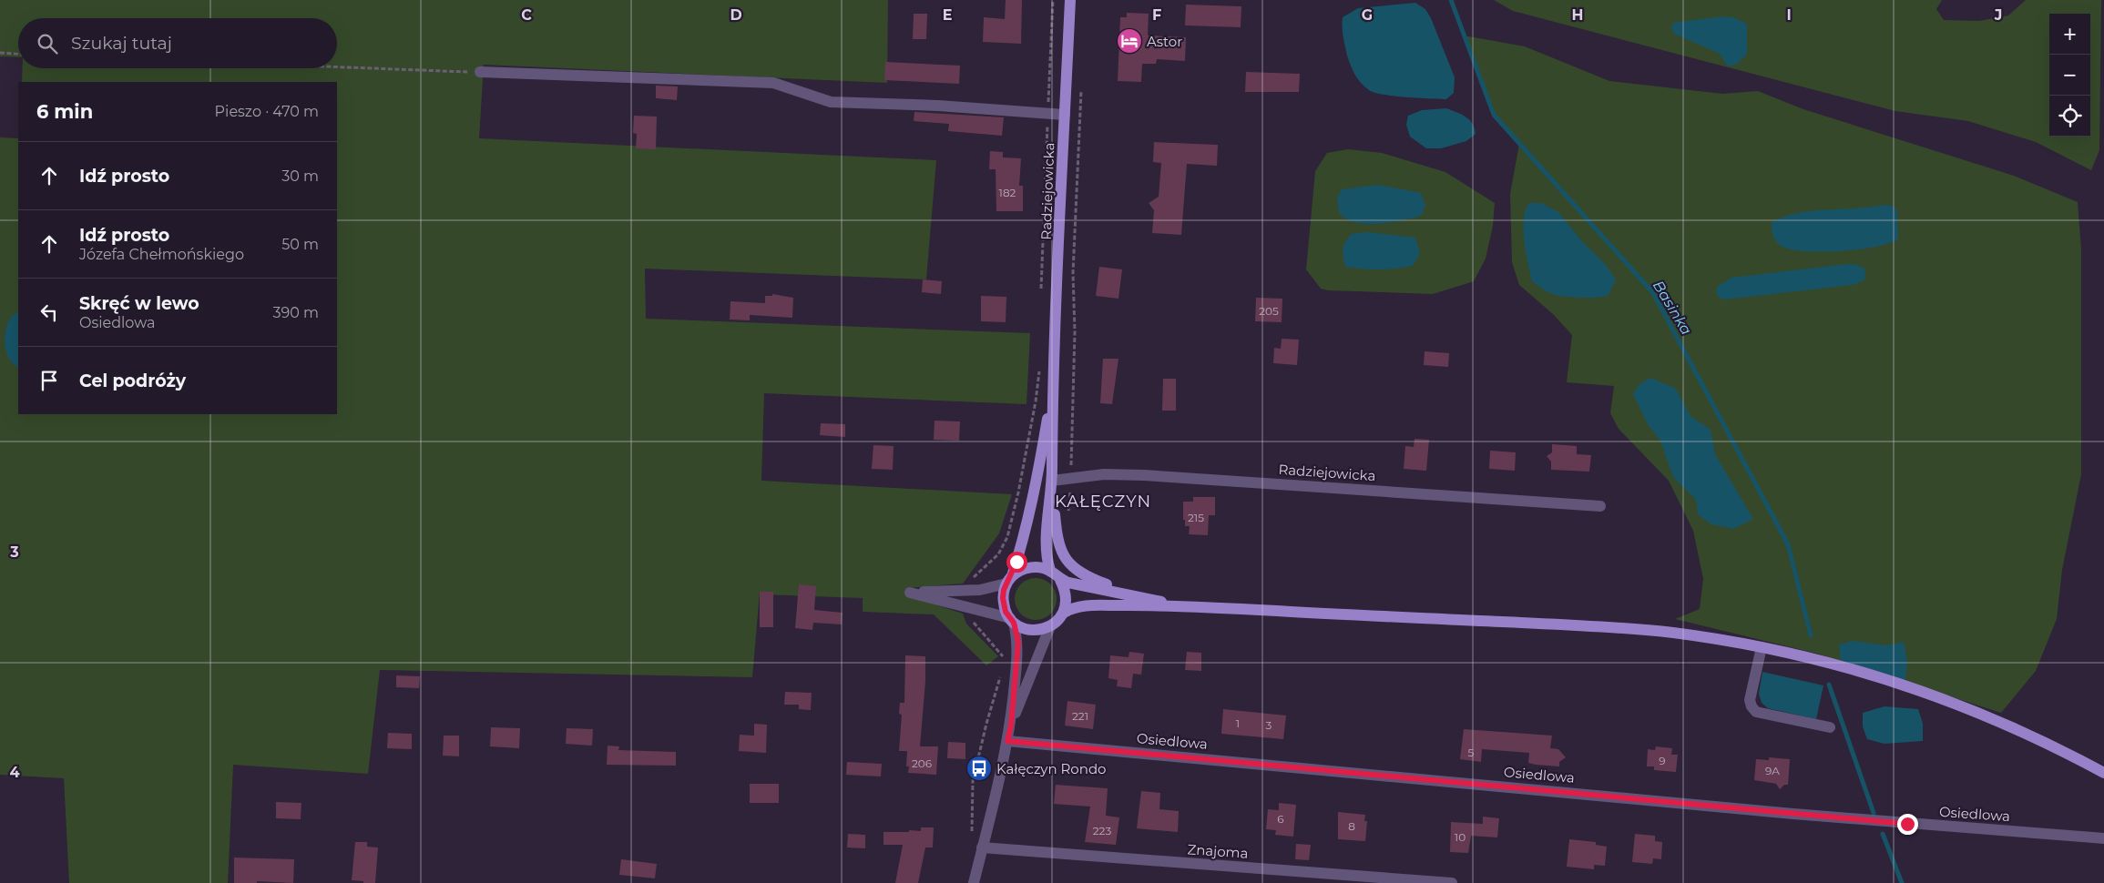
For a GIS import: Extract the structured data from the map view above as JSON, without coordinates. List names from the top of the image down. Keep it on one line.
{"streets":{"main road":["Radziejowicka"],"street":["Osiedlowa","Znajoma"]},"districts":["KAŁĘCZYN"],"water":["Basinka"],"places":{"hotel":["Astor"],"bus stop":["Kałęczyn Rondo"]},"house_numbers":["182","205","215","221","1","3","5","9","206","9A","6","8","223","10"],"page":{"map_buttons":["+","−"],"search":"Szukaj tutaj","heading":["6 min","Pieszo · 470 m"],"list":[["Idź prosto","30 m"],["Idź prosto","Józefa Chełmońskiego","50 m"],["Skręć w lewo","Osiedlowa","390 m"],"Cel podróży"]},"grid":{"columns":["C","D","E","F","G","H","I","J"],"rows":["3","4"]}}
